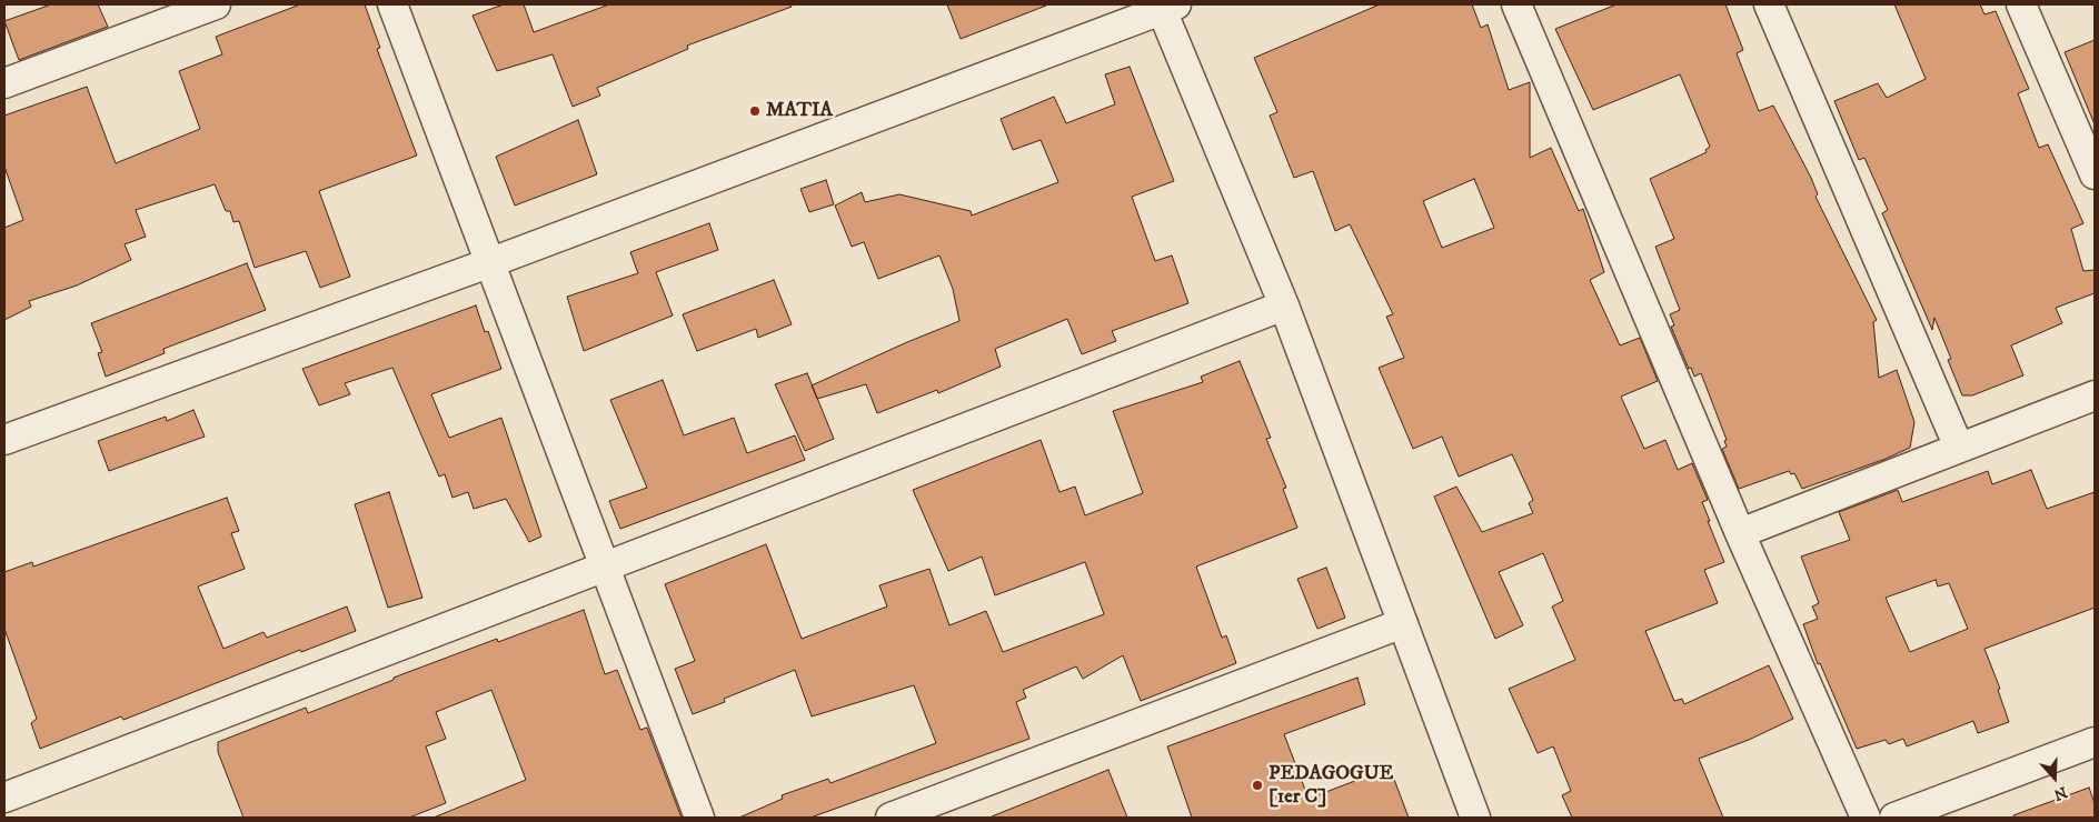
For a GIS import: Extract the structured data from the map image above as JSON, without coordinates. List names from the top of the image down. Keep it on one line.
{"places":["MATIA","PEDAGOGUE [1er C]"],"north":"bottom"}
